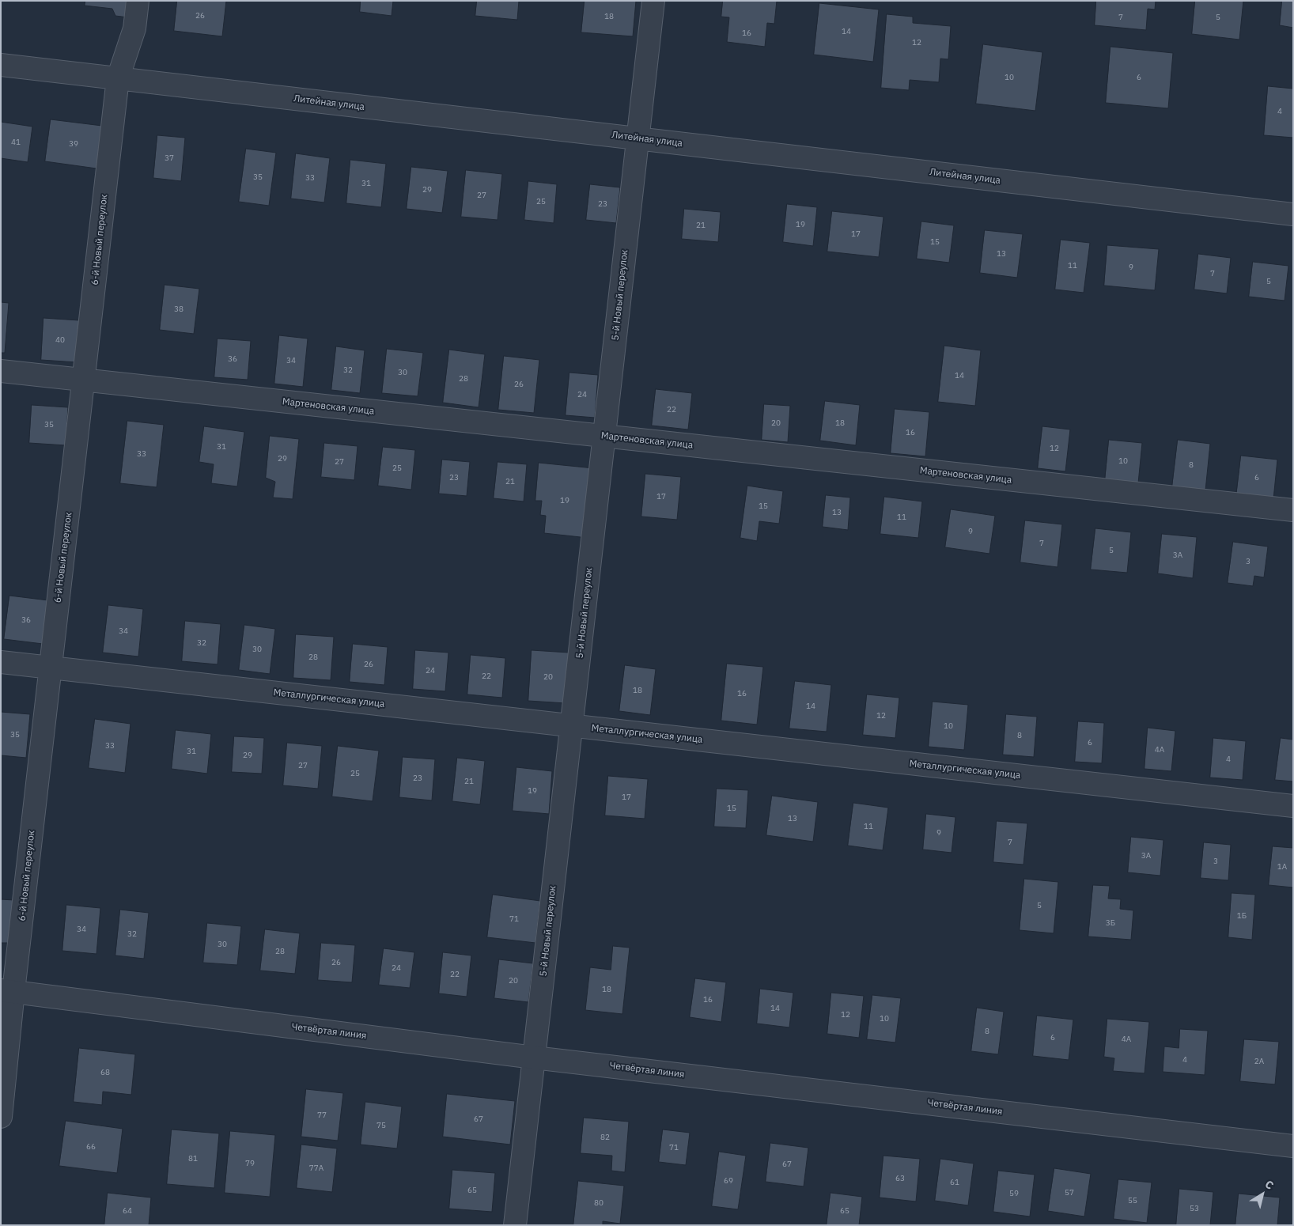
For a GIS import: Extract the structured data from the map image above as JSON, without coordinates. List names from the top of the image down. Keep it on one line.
{"streets":{"street":["Литейная улица","6-й Новый переулок","5-й Новый переулок","Мартеновская улица","Металлургическая улица","Четвёртая линия"]},"crossings":[["Литейная улица","6-й Новый переулок"],["Литейная улица","5-й Новый переулок"],["6-й Новый переулок","Мартеновская улица"],["6-й Новый переулок","Металлургическая улица"],["6-й Новый переулок","Четвёртая линия"],["5-й Новый переулок","Мартеновская улица"],["5-й Новый переулок","Металлургическая улица"],["5-й Новый переулок","Четвёртая линия"]],"house_numbers":["26","18","7","5","14","16","12","10","6","4","41","39","37","35","33","31","29","27","25","23","19","21","17","15","13","11","9","7","5","38","40","36","34","32","30","14","28","26","24","22","20","18","35","16","31","12","33","29","10","27","8","25","23","6","21","17","19","15","13","11","9","7","5","3А","3","36","34","32","30","28","26","24","22","20","18","16","14","12","10","35","8","6","33","4А","31","29","4","27","25","23","21","19","17","15","13","11","9","7","3А","3","1А","5","1Б","71","3Б","34","32","30","28","26","24","22","20","18","16","14","12","10","8","6","4А","4","2А","68","77","67","75","82","66","71","81","79","67","77А","63","69","61","65","57","59","55","80","53","64","65"],"north":"top right"}
